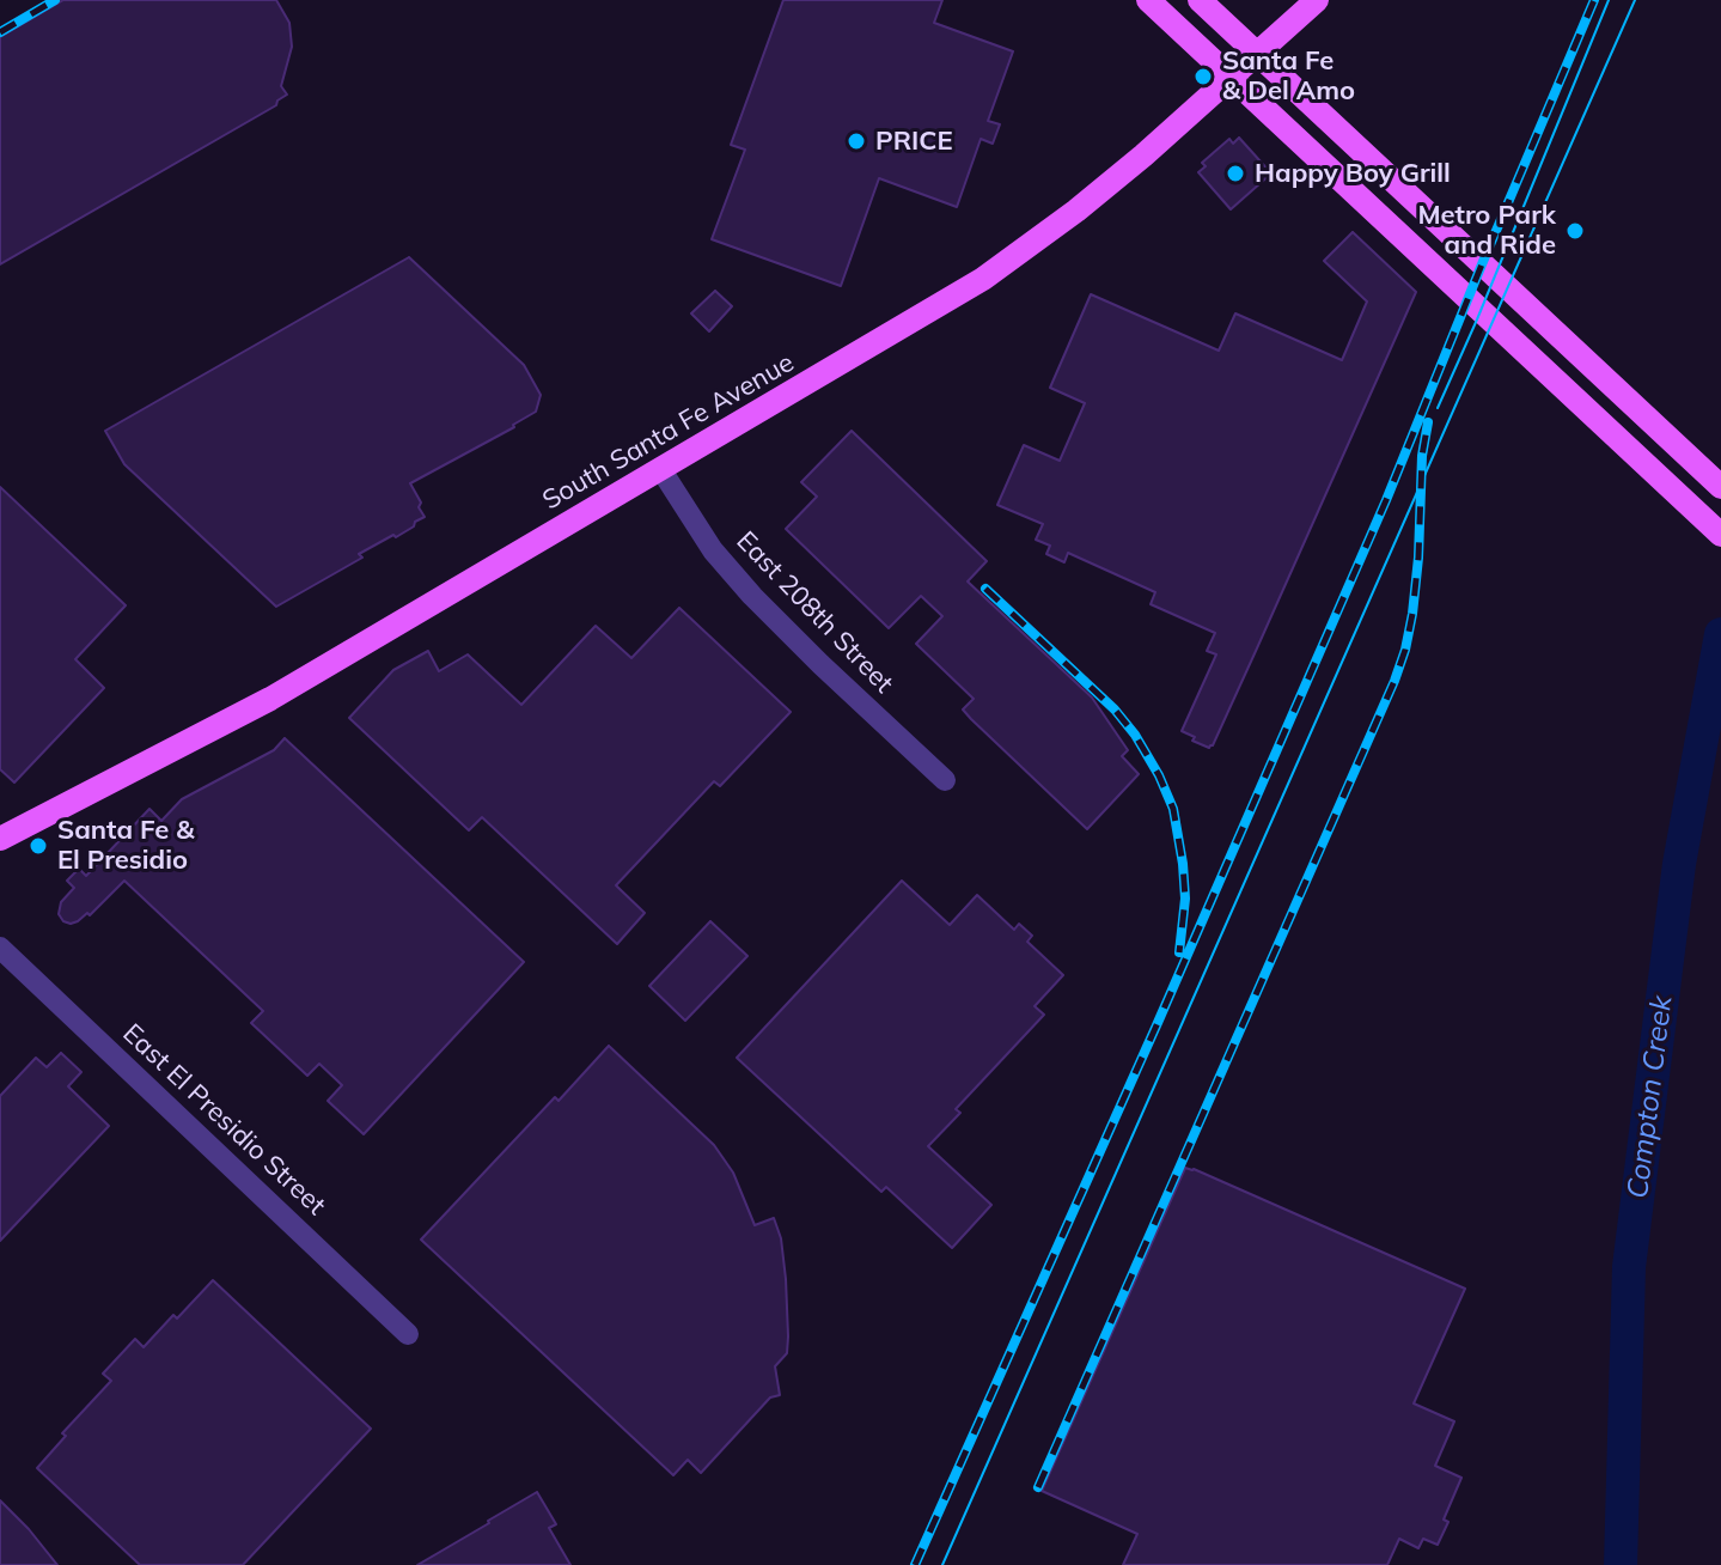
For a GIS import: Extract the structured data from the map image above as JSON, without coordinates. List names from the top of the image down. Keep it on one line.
{"streets":{"main road":["South Santa Fe Avenue"],"street":["East 208th Street","East El Presidio Street"]},"crossings":[["South Santa Fe Avenue","East 208th Street"]],"water":["Compton Creek"],"places":["Santa Fe & Del Amo","PRICE","Happy Boy Grill","Metro Park and Ride","Santa Fe & El Presidio"]}
